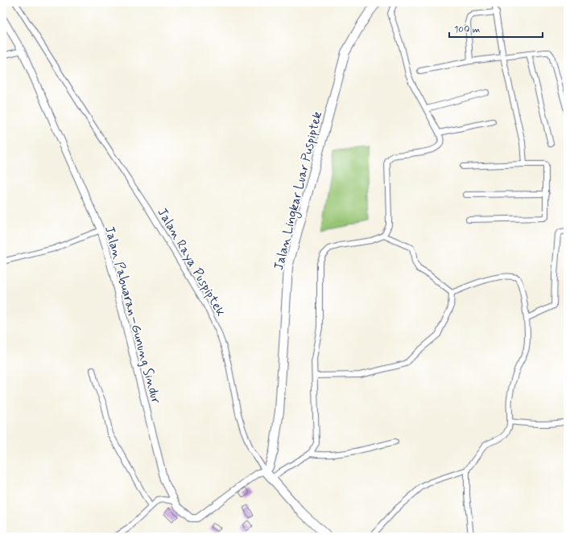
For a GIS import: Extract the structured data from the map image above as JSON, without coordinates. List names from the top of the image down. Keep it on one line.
{"streets":{"main road":["Jalan Lingkar Luar Puspiptek","Jalan Raya Puspiptek"],"street":["Jalan Pabuaran–Gunung Sindur"]},"crossings":[["Jalan Lingkar Luar Puspiptek","Jalan Raya Puspiptek"],["Jalan Lingkar Luar Puspiptek","Jalan Pabuaran–Gunung Sindur"],["Jalan Raya Puspiptek","Jalan Pabuaran–Gunung Sindur"]],"scale_bar":"100 m"}
